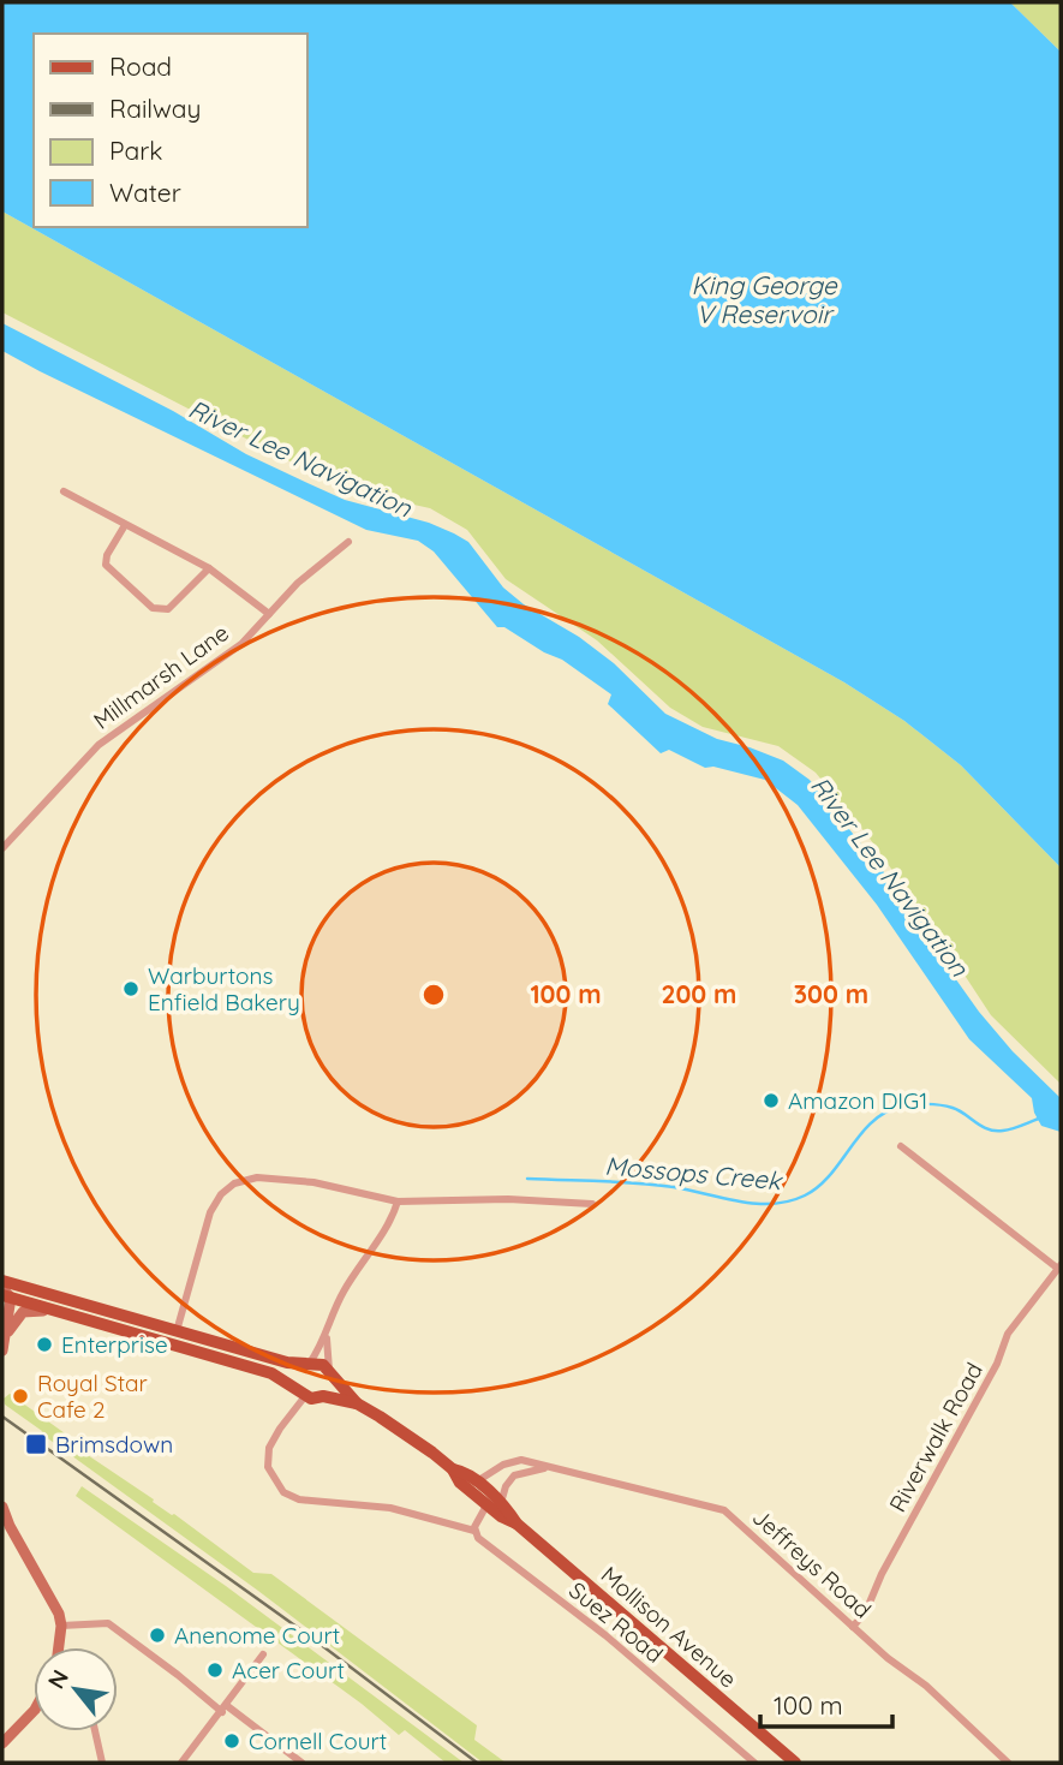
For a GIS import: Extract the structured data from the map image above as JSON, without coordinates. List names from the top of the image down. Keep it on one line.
{"streets":{"main road":["Mollison Avenue"],"street":["Millmarsh Lane","Riverwalk Road","Jeffreys Road","Suez Road"]},"crossings":[["Riverwalk Road","Jeffreys Road"],["Jeffreys Road","Mollison Avenue"]],"water":["King George V Reservoir","River Lee Navigation","Mossops Creek"],"places":{"other":["Warburtons Enfield Bakery","Amazon DIG1","Enterprise","Royal Star Cafe 2","Anenome Court","Acer Court","Cornell Court"],"transit":["Brimsdown"]},"legend":["Road","Railway","Park","Water"],"scale_bar":"100 m","north":"top left","rings":["100 m","200 m","300 m"]}
